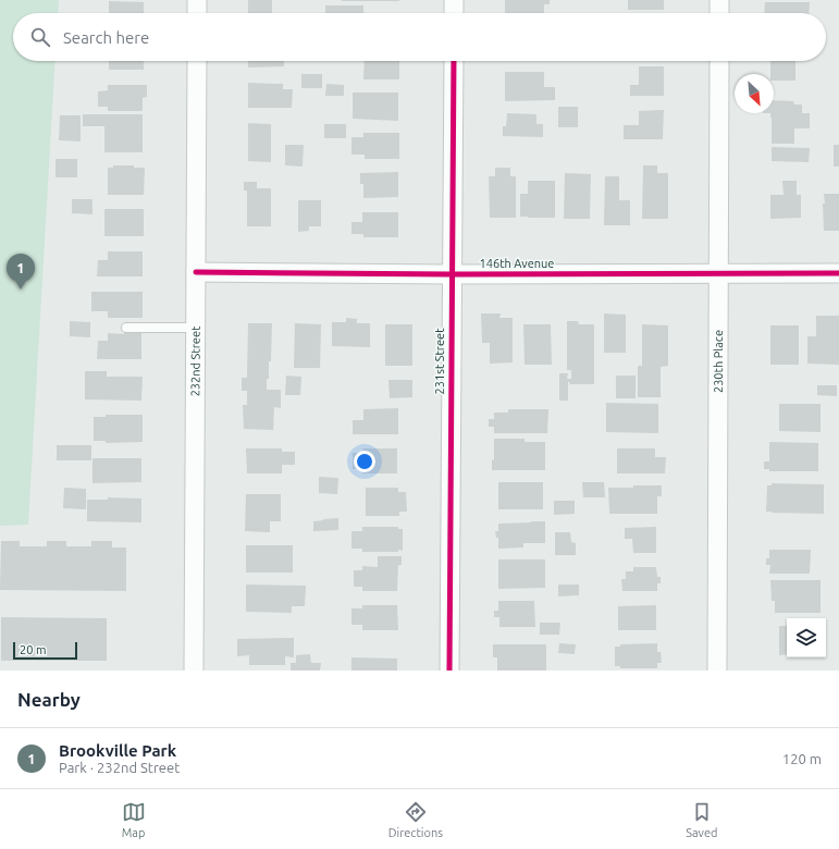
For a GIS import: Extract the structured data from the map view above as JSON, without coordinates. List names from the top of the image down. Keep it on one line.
{"streets":{"street":["146th Avenue","232nd Street","231st Street","230th Place"]},"crossings":[["146th Avenue","232nd Street"],["146th Avenue","231st Street"],["146th Avenue","230th Place"]],"scale_bar":"20 m","north":"bottom right","page":{"search":"Search here","pins":"1","scale":"20 m","heading":"Nearby","list":[{"mark":"1","name":"Brookville Park","note":"Park · 232nd Street","value":"120 m"}],"nav":["Map","Directions","Saved"]}}
